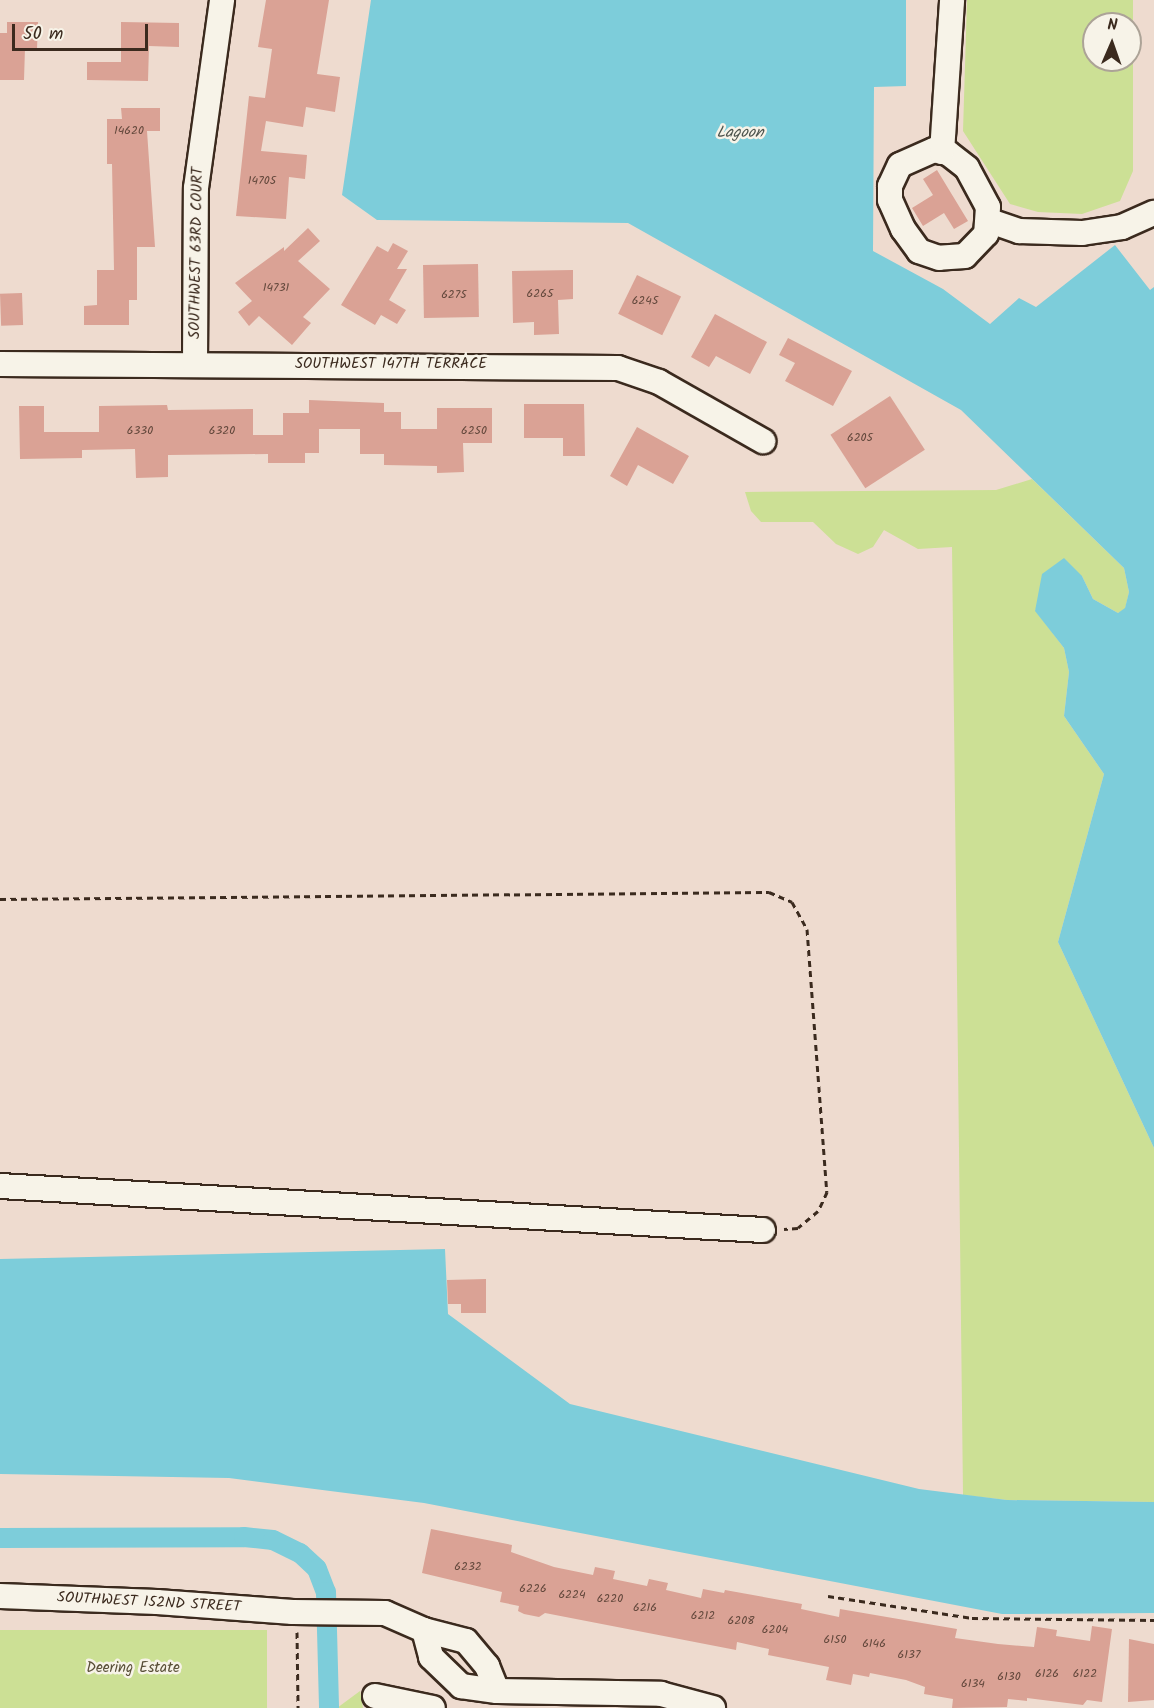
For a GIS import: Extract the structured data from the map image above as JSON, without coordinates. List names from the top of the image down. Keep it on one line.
{"streets":{"street":["SOUTHWEST 63RD COURT","SOUTHWEST 147TH TERRACE","SOUTHWEST 152ND STREET"]},"crossings":[["SOUTHWEST 63RD COURT","SOUTHWEST 147TH TERRACE"]],"water":["Lagoon"],"parks":["Deering Estate"],"house_numbers":["14620","14705","14731","6265","6275","6245","6330","6320","6250","6205","6232","6226","6224","6220","6216","6212","6208","6204","6150","6146","6137","6126","6122","6130","6134"],"scale_bar":"50 m","north":"top"}
